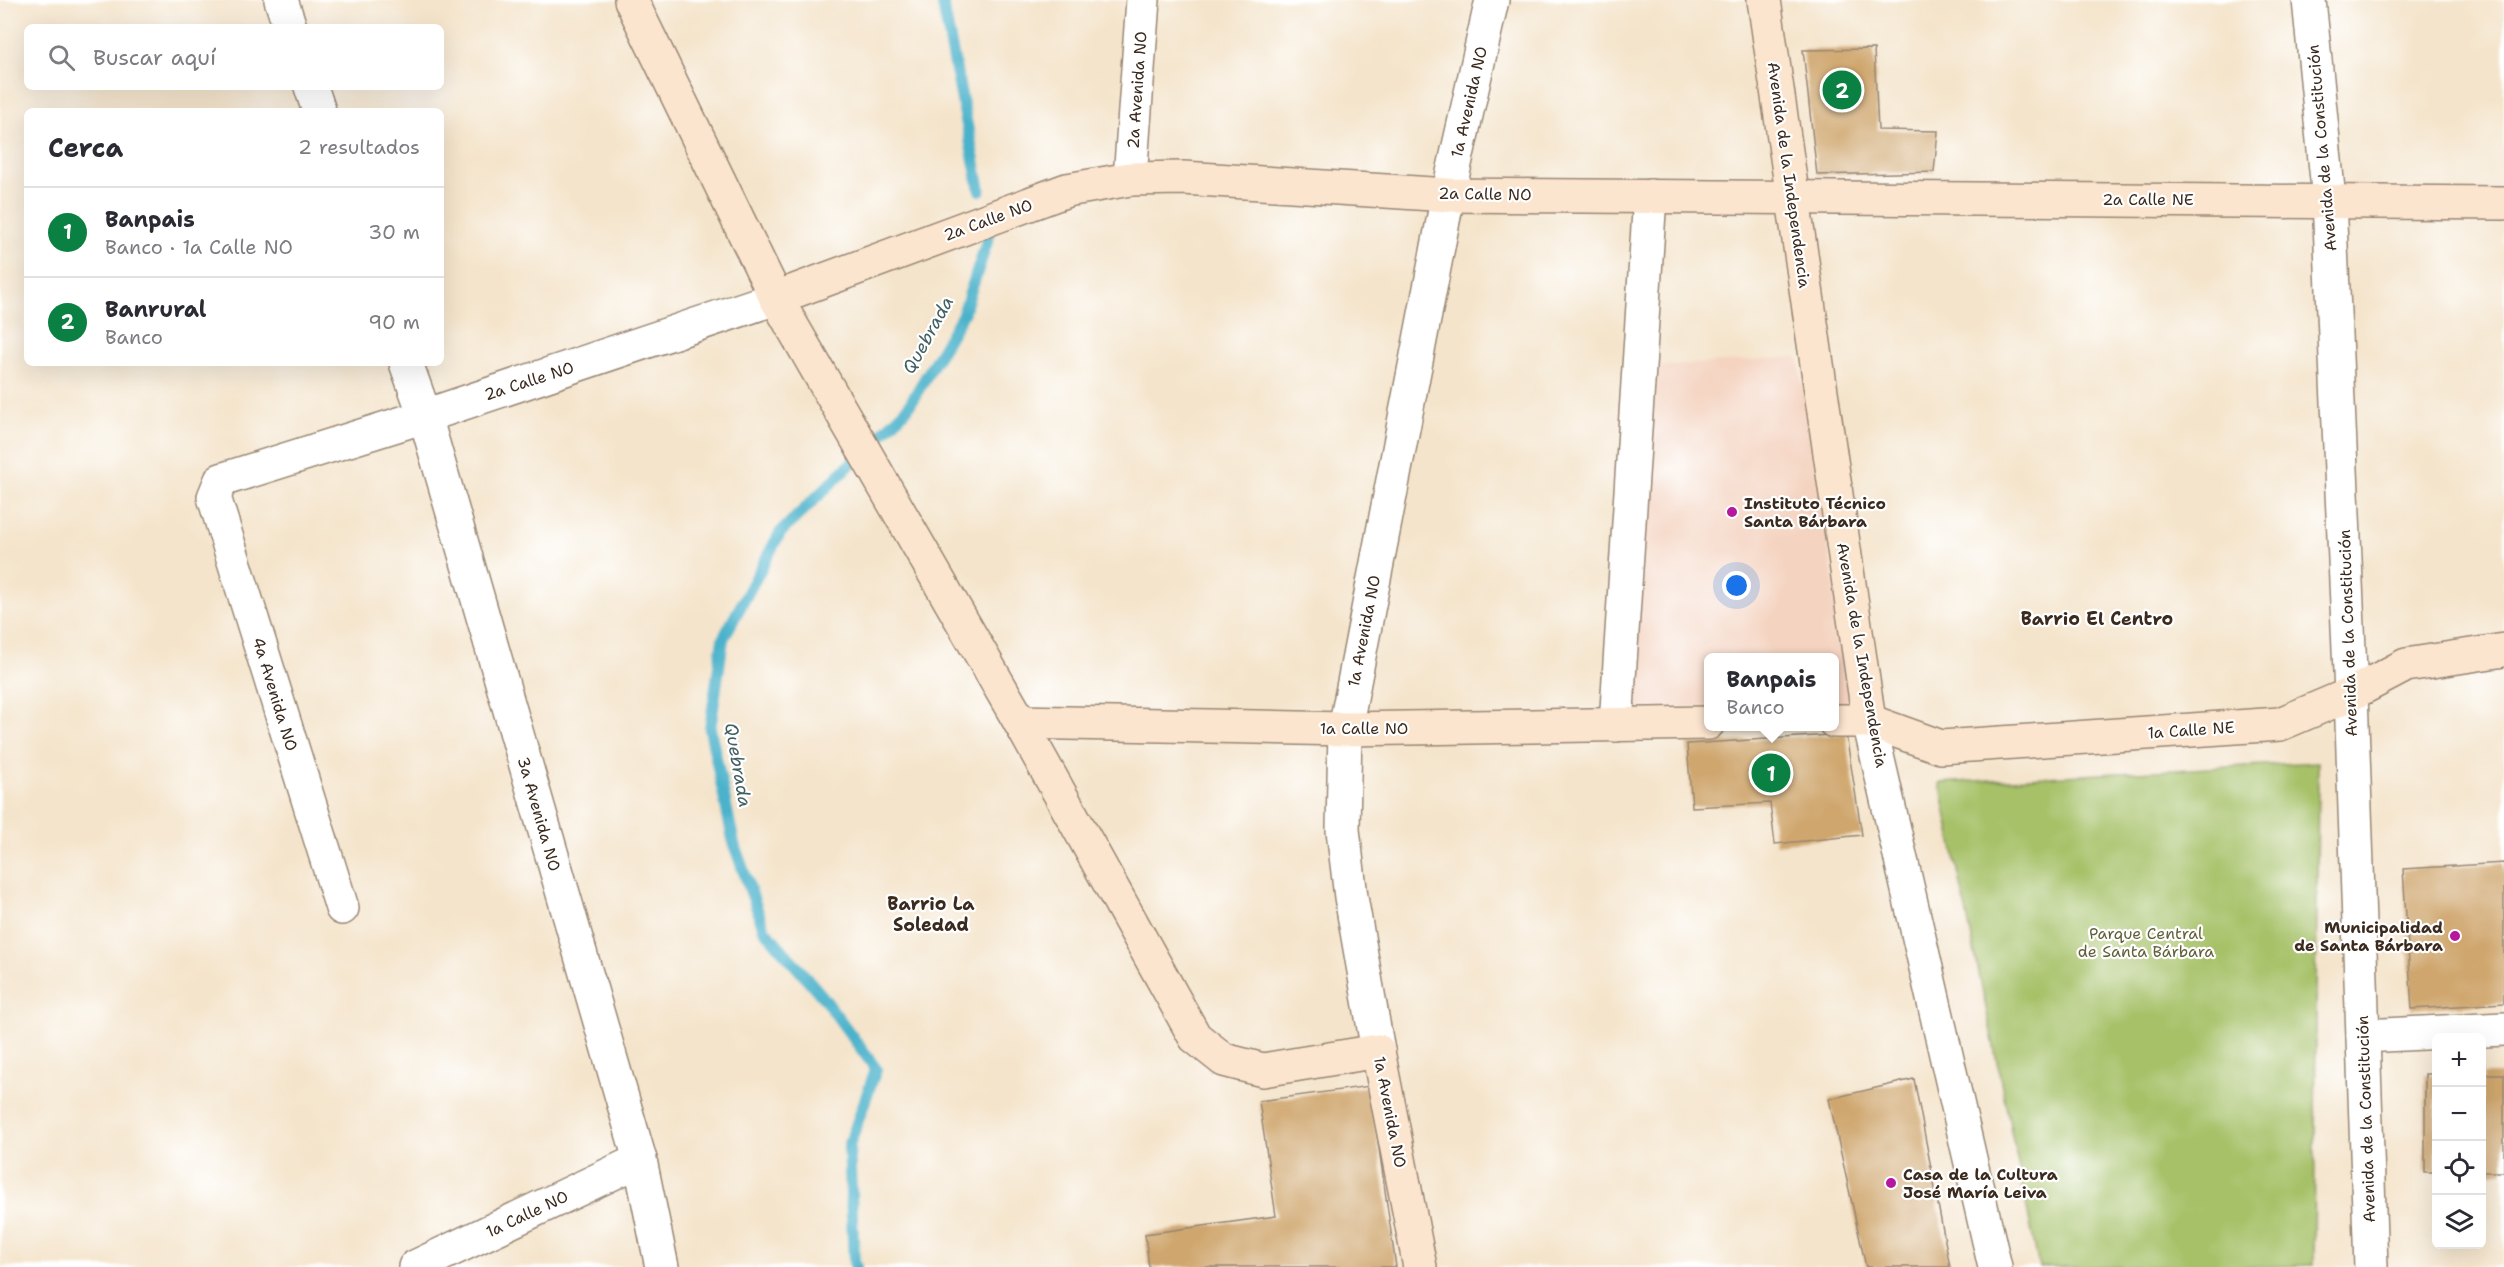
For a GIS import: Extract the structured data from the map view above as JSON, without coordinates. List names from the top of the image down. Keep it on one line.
{"streets":{"street":["2a Avenida NO","1a Avenida NO","Avenida de la Constitución","Avenida de la Independencia","2a Calle NO","2a Calle NE","4a Avenida NO","1a Calle NO","1a Calle NE","3a Avenida NO"]},"crossings":[["2a Avenida NO","2a Calle NO"],["1a Avenida NO","2a Calle NO"],["1a Avenida NO","1a Calle NO"],["Avenida de la Constitución","2a Calle NE"],["Avenida de la Constitución","1a Calle NE"],["Avenida de la Independencia","2a Calle NO"],["Avenida de la Independencia","2a Calle NE"],["Avenida de la Independencia","1a Calle NE"],["2a Calle NO","2a Calle NE"],["2a Calle NO","4a Avenida NO"],["2a Calle NO","3a Avenida NO"],["1a Calle NO","3a Avenida NO"]],"districts":["Barrio El Centro","Barrio La Soledad"],"water":["Quebrada"],"parks":["Parque Central de Santa Bárbara"],"places":["Instituto Técnico Santa Bárbara","Municipalidad de Santa Bárbara","Casa de la Cultura José María Leiva"],"page":{"search":"Buscar aquí","pins":["2","1"],"heading":["Cerca","2 resultados"],"list":[{"mark":"1","name":"Banpais","note":"Banco · 1a Calle NO","value":"30 m"},{"mark":"2","name":"Banrural","note":"Banco","value":"90 m"}],"popup":["Banpais","Banco"],"map_buttons":["+","−"]}}
